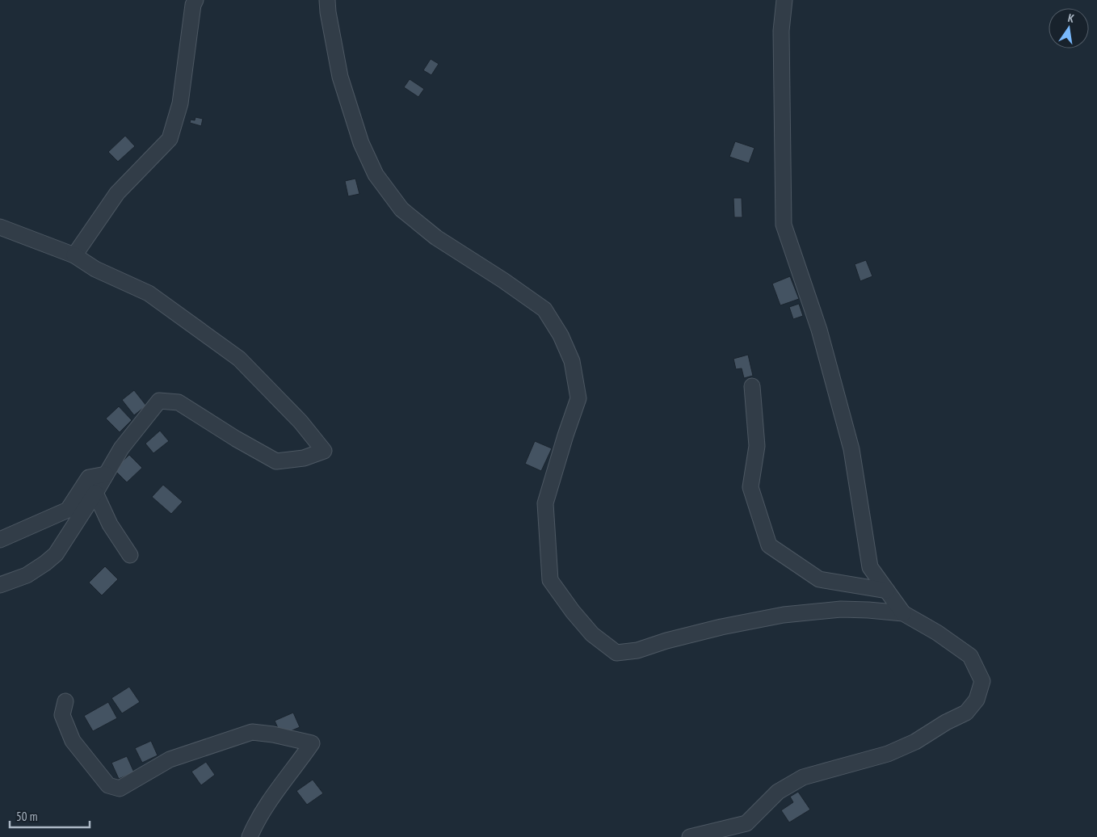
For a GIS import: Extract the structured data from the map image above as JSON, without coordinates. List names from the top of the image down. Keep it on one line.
{"scale_bar":"50 m","north":"top"}
